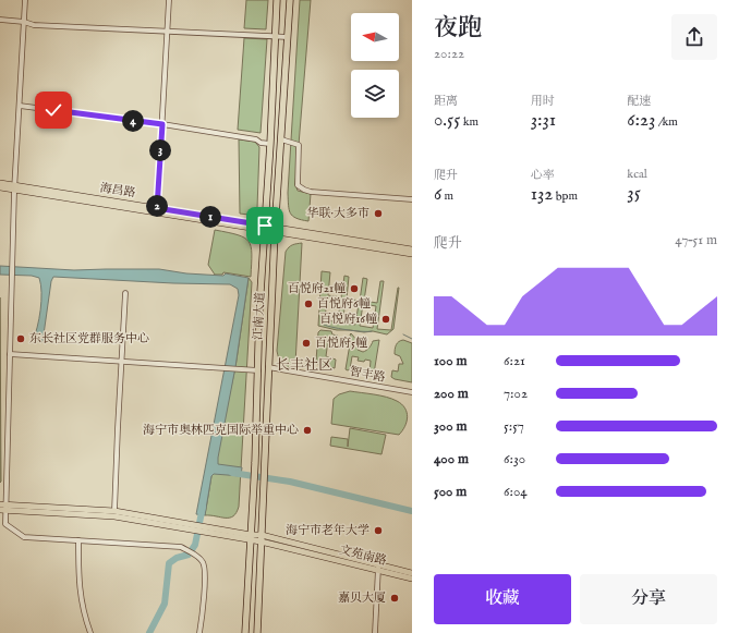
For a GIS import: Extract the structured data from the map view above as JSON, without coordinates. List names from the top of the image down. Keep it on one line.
{"streets":{"highway":["江南大道"],"main road":["海昌路","文苑南路"],"street":["智丰路"]},"crossings":[["海昌路","江南大道"],["江南大道","智丰路"],["江南大道","文苑南路"]],"districts":["长丰社区"],"places":["华联·大多市","百悦府21幢","百悦府6幢","百悦府16幢","东长社区党群服务中心","百悦府5幢","海宁市奥林匹克国际举重中心","海宁市老年大学","嘉贝大厦"],"north":"left","page":{"heading":["夜跑","20:22"],"stats":[["距离","0.55 km"],["用时","3:31"],["配速","6:23 /km"],["爬升","6 m"],["心率","132 bpm"],["kcal","35"]],"pins":["4","3","2","1"],"chart":["爬升","47–51 m"],"list":[{"name":"100 m","note":"6:21"},{"name":"200 m","note":"7:02"},{"name":"300 m","note":"5:57"},{"name":"400 m","note":"6:30"},{"name":"500 m","note":"6:04"}],"buttons":["收藏","分享"]}}
